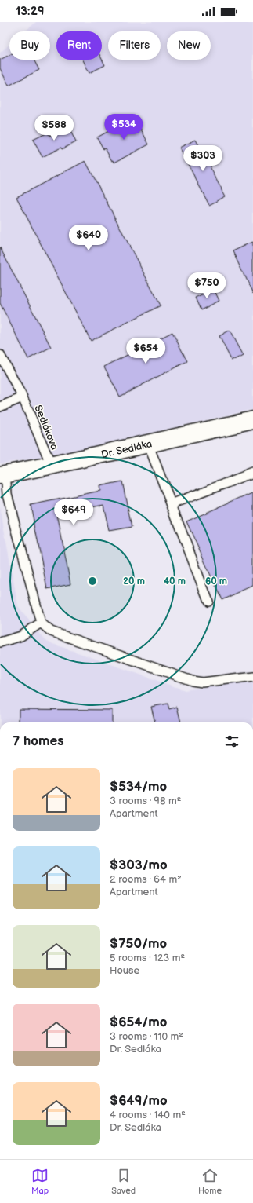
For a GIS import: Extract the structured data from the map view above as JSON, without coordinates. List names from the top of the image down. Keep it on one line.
{"streets":{"street":["Dr. Sedláka"],"lane":["Sedlákova"]},"crossings":[["Sedlákova","Dr. Sedláka"]],"page":{"status":"13:29","chip":["Buy","Rent","Filters","New"],"price":["$534","$588","$303","$640","$750","$654","$649"],"heading":"7 homes","list":[{"name":"$534/mo","note":"3 rooms · 98 m² · Apartment"},{"name":"$303/mo","note":"2 rooms · 64 m² · Apartment"},{"name":"$750/mo","note":"5 rooms · 123 m² · House"},{"name":"$654/mo","note":"3 rooms · 110 m² · Dr. Sedláka"},{"name":"$649/mo","note":"4 rooms · 140 m² · Dr. Sedláka"}],"tabs":["Map","Saved","Home"]},"rings":["20 m","40 m","60 m"]}
